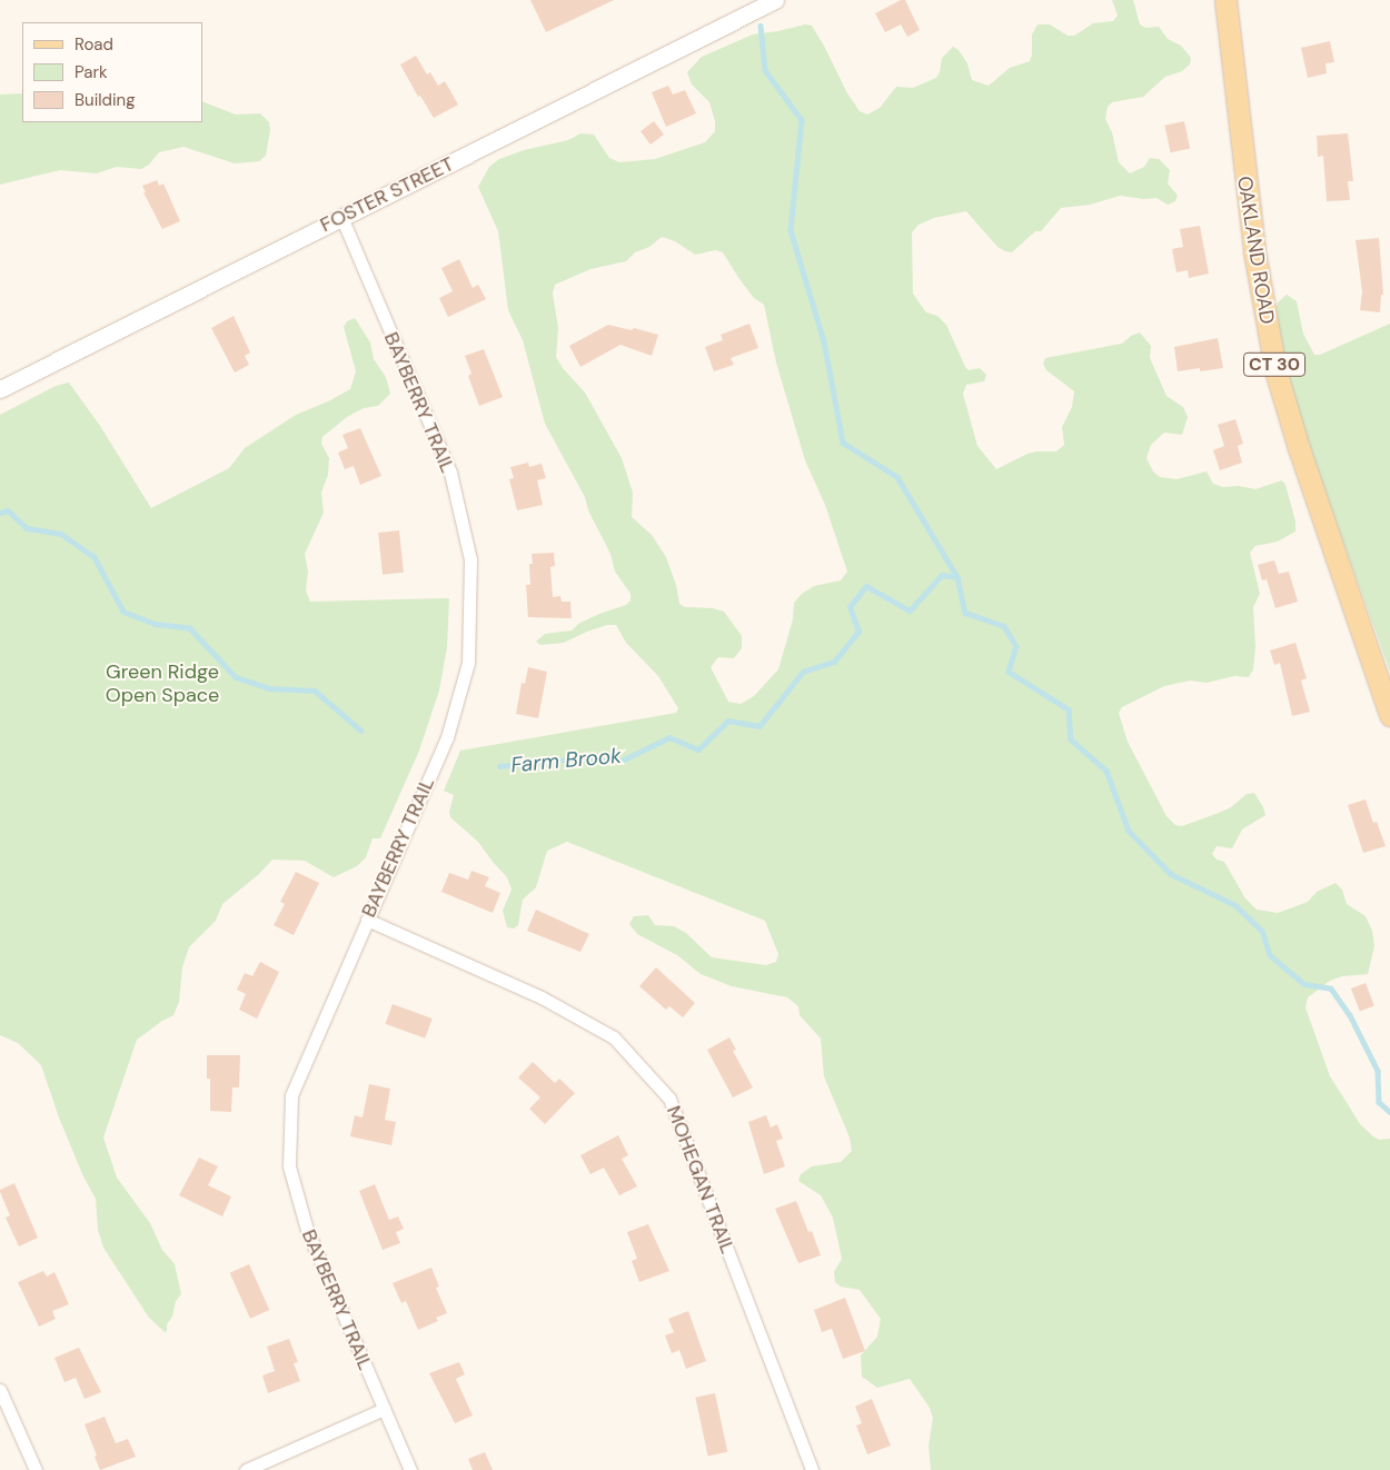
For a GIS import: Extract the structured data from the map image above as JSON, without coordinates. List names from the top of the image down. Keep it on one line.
{"streets":{"main road":["OAKLAND ROAD","CT 30"],"street":["FOSTER STREET","BAYBERRY TRAIL","MOHEGAN TRAIL"]},"crossings":[["FOSTER STREET","BAYBERRY TRAIL"],["BAYBERRY TRAIL","MOHEGAN TRAIL"]],"water":["Farm Brook"],"parks":["Green Ridge Open Space"],"legend":["Road","Park","Building"]}
